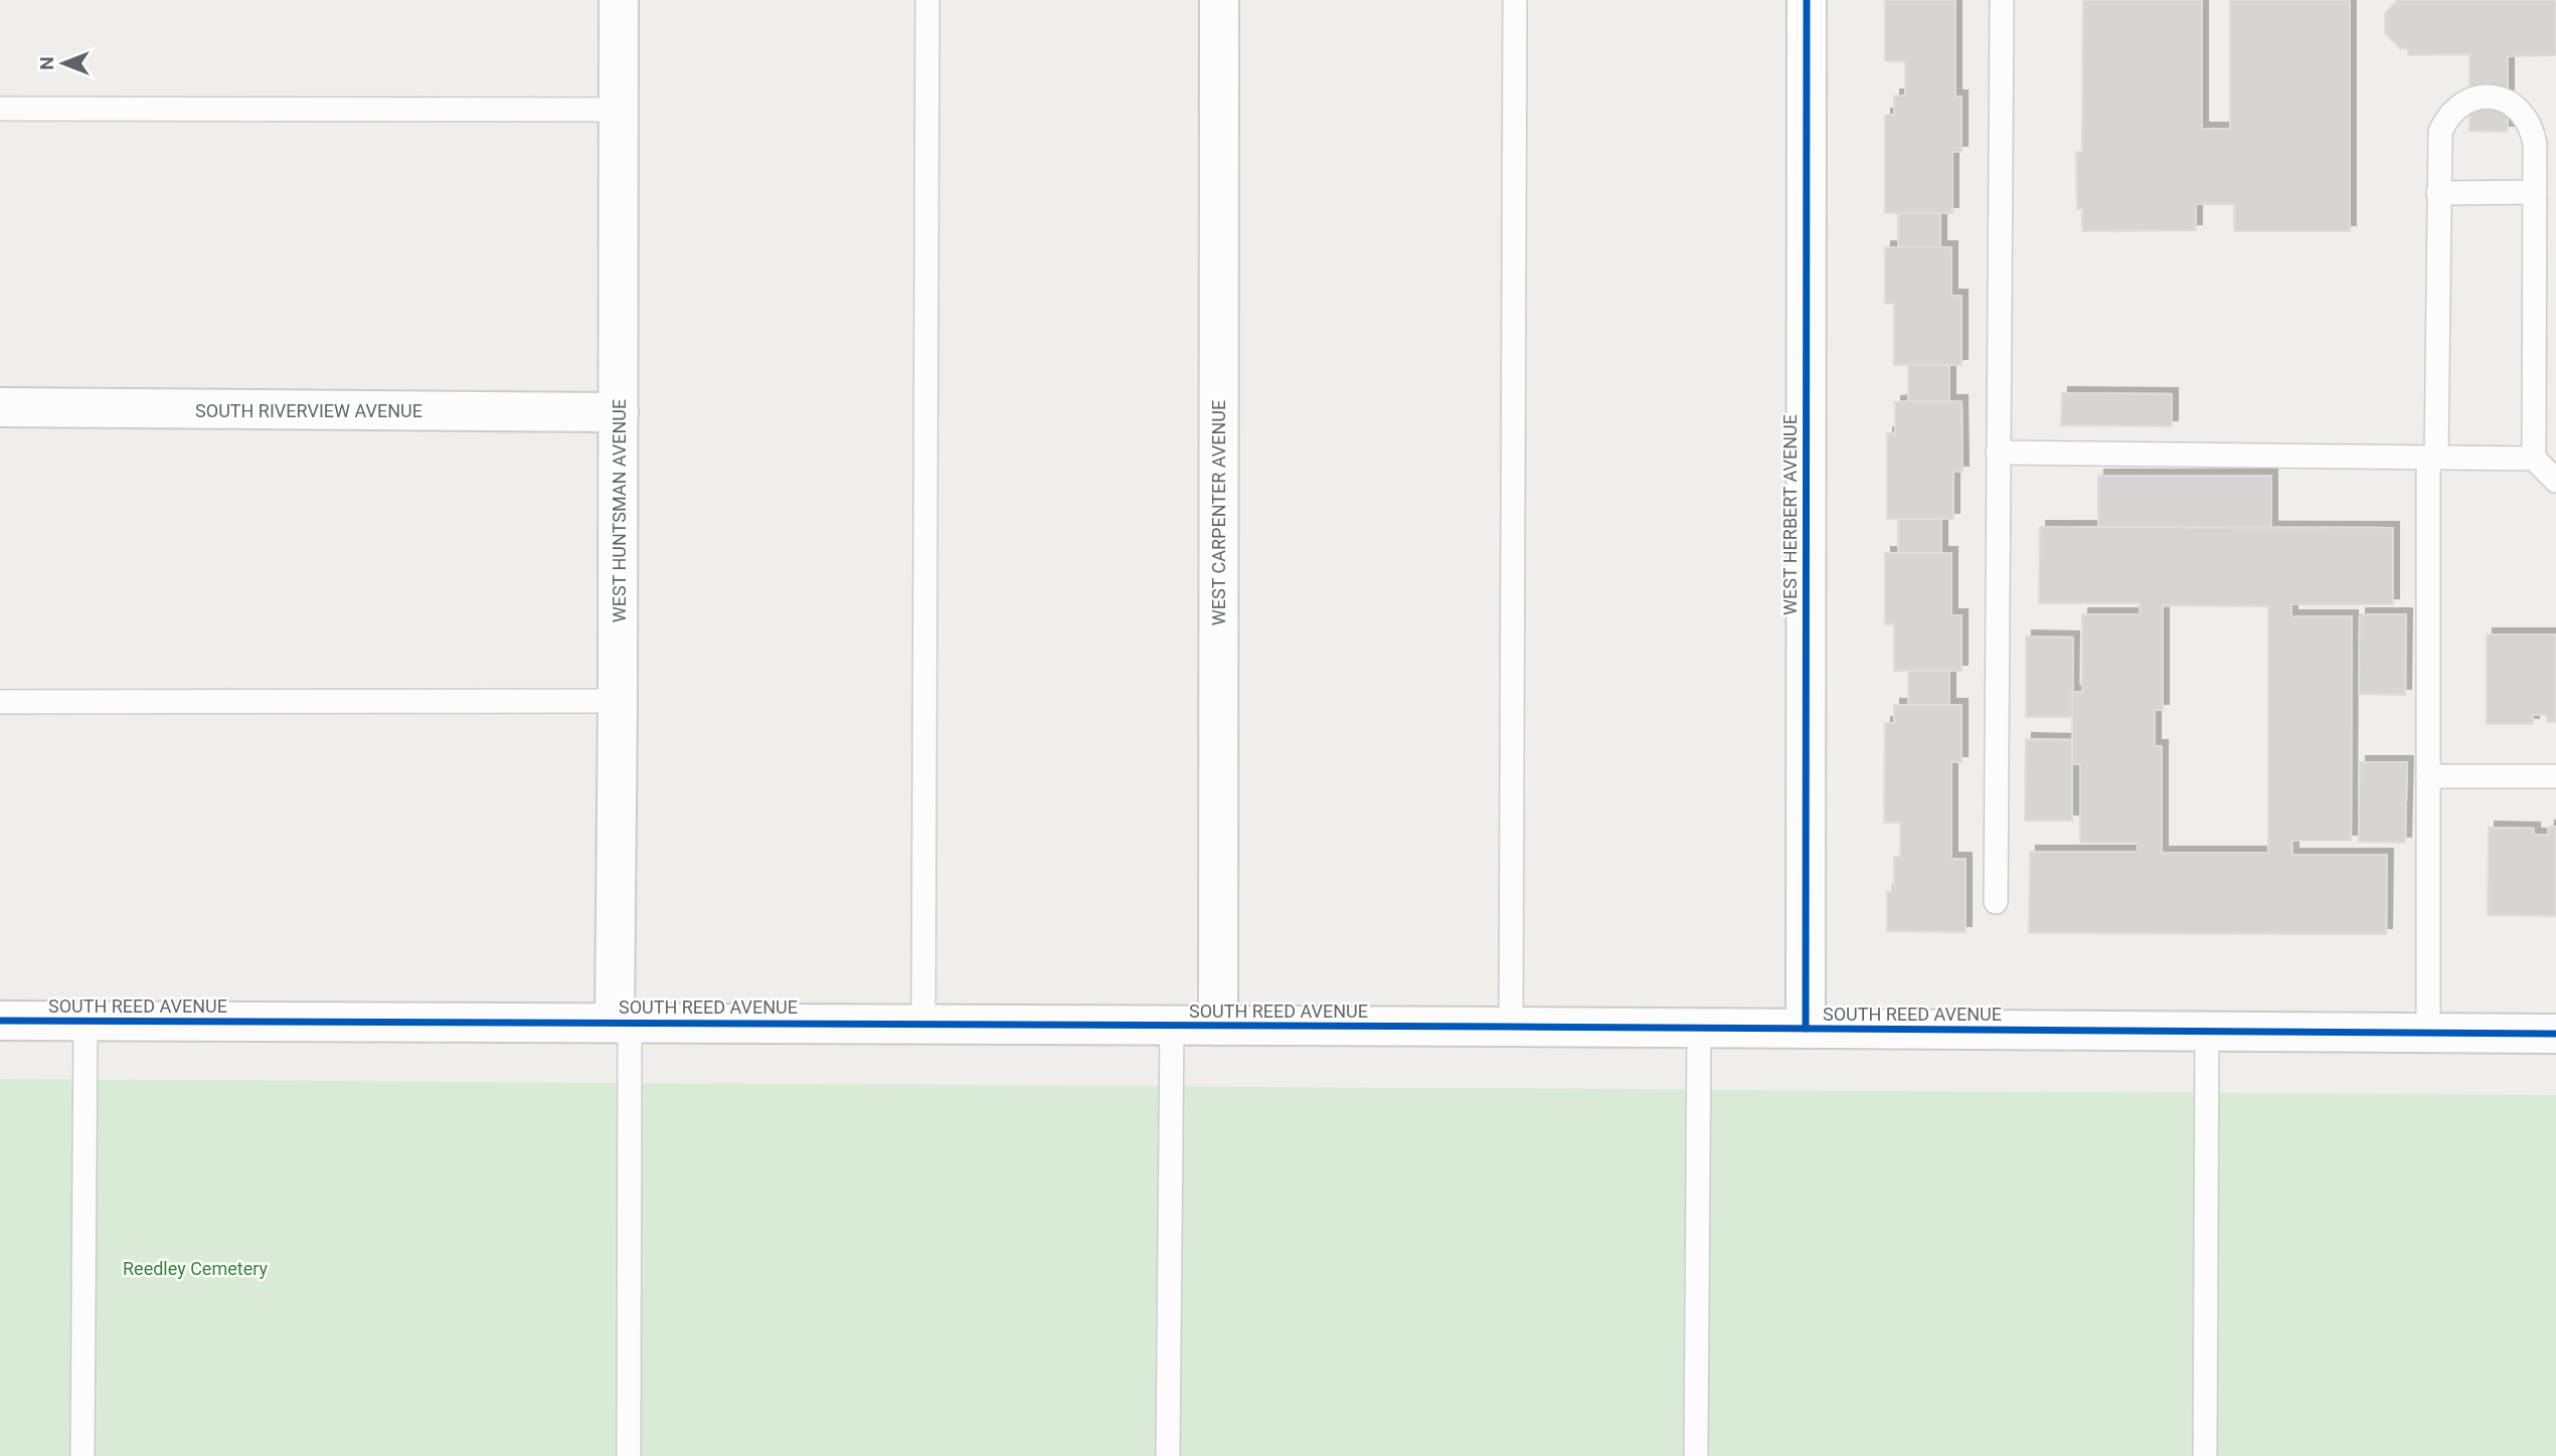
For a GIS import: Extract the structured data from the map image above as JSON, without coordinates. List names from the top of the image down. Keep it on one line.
{"streets":{"street":["SOUTH RIVERVIEW AVENUE","WEST HUNTSMAN AVENUE","WEST CARPENTER AVENUE","WEST HERBERT AVENUE","SOUTH REED AVENUE"]},"crossings":[["SOUTH RIVERVIEW AVENUE","WEST HUNTSMAN AVENUE"],["WEST HUNTSMAN AVENUE","SOUTH REED AVENUE"],["WEST CARPENTER AVENUE","SOUTH REED AVENUE"],["WEST HERBERT AVENUE","SOUTH REED AVENUE"]],"parks":["Reedley Cemetery"],"north":"left"}
